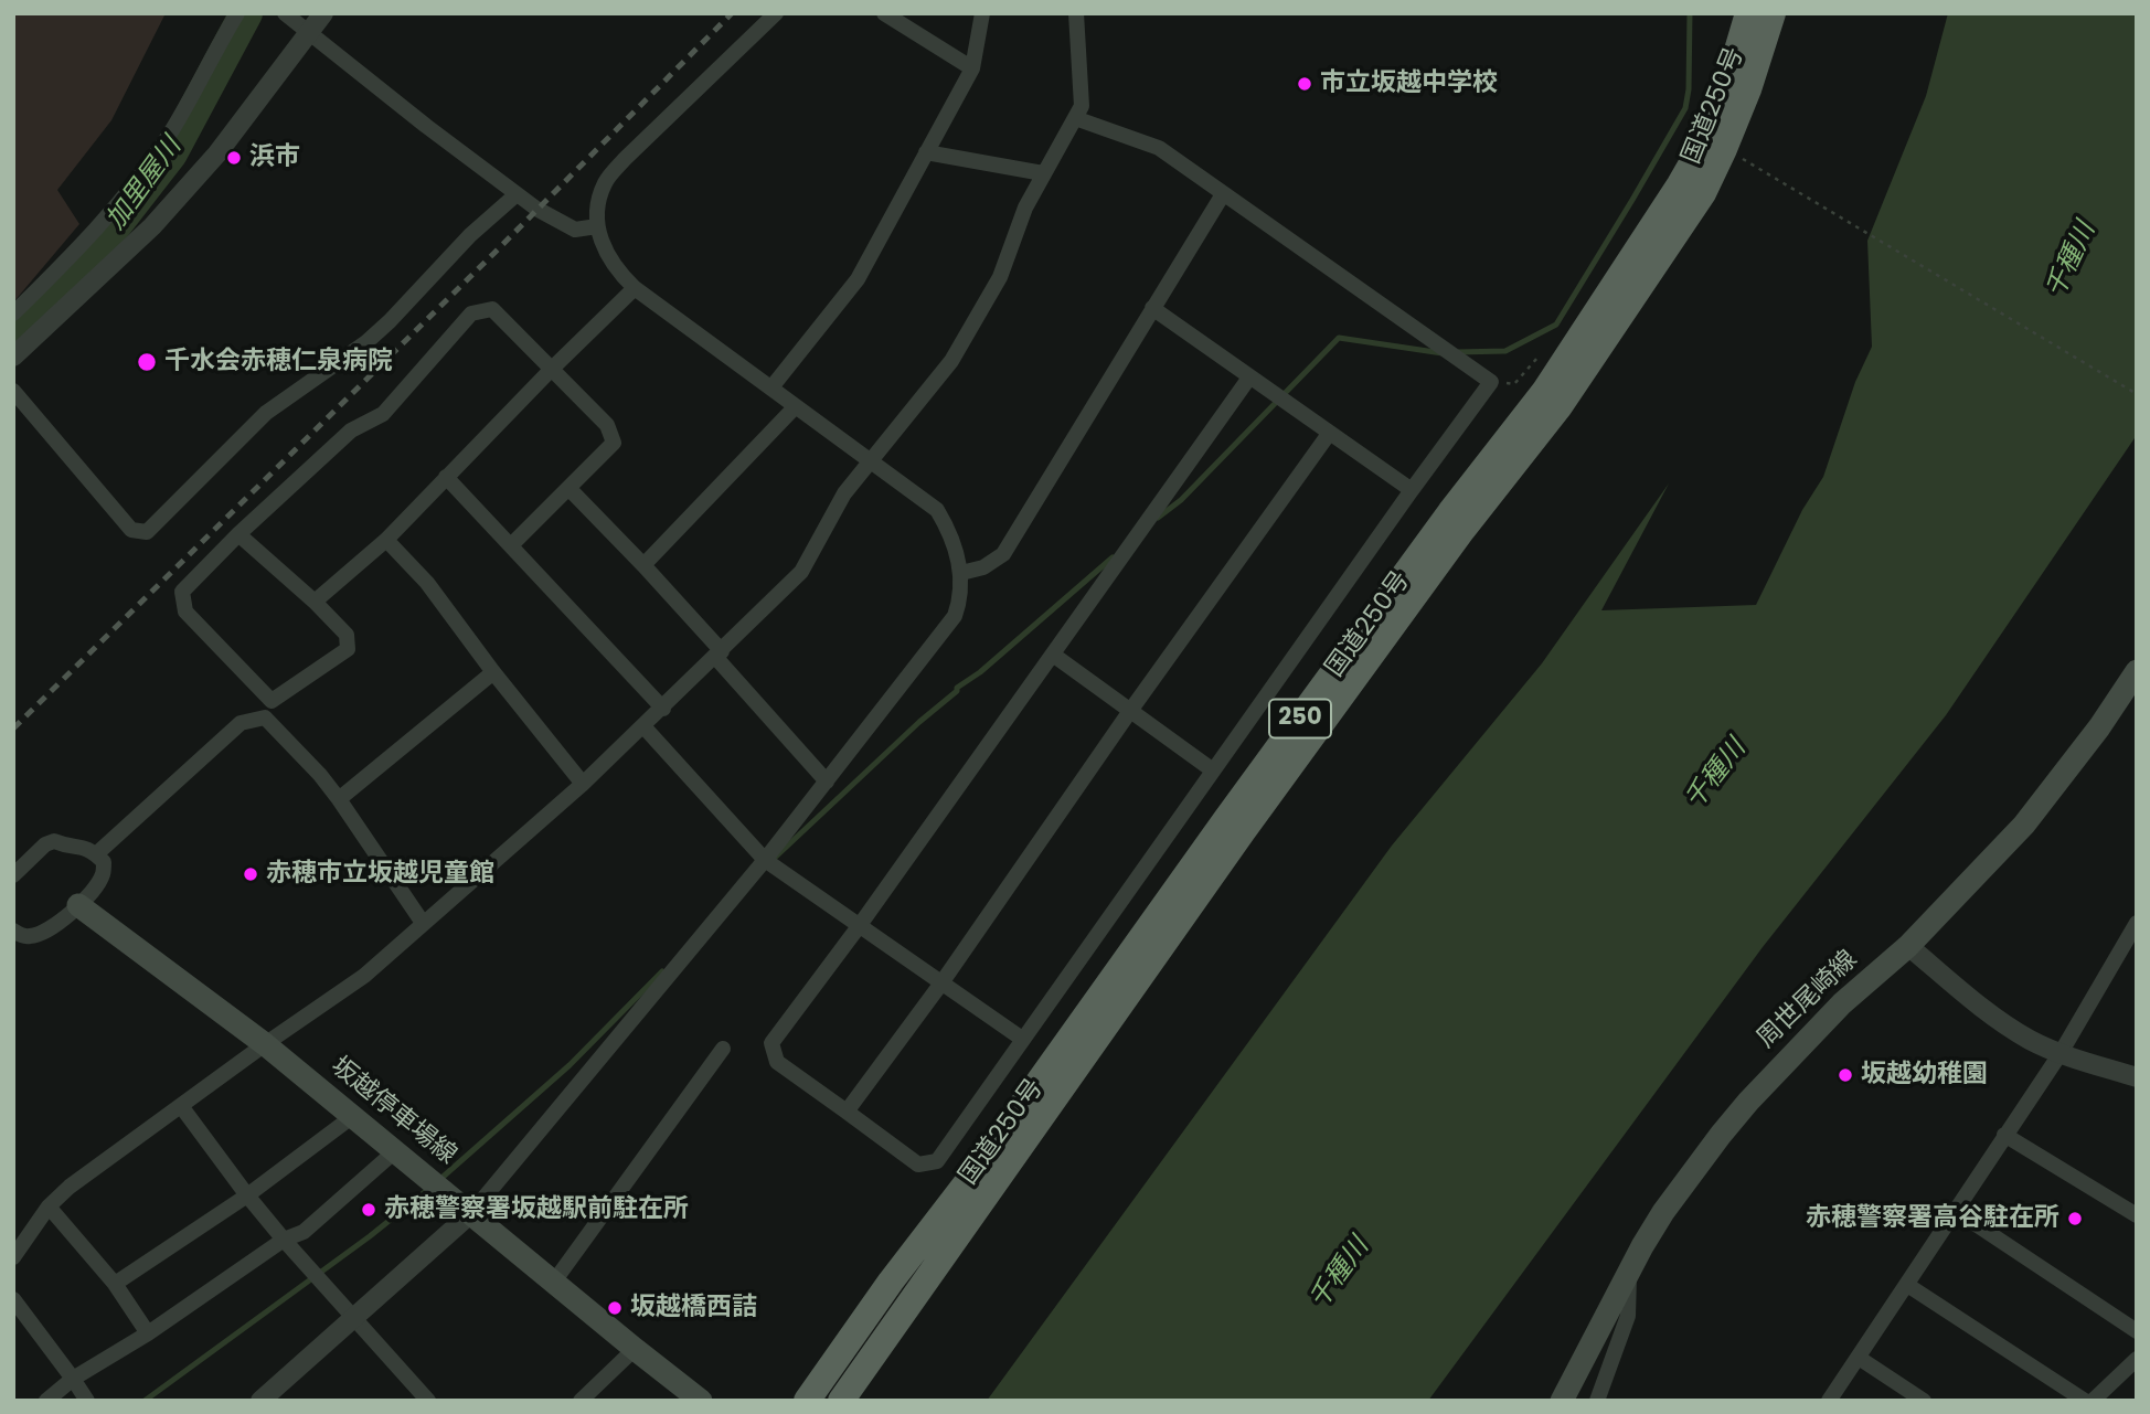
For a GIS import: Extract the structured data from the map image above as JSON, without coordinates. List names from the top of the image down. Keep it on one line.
{"streets":{"highway":["国道250号","250"],"main road":["周世尾崎線","坂越停車場線"]},"water":["加里屋川","千種川"],"places":["市立坂越中学校","浜市","千水会赤穂仁泉病院","赤穂市立坂越児童館","坂越幼稚園","赤穂警察署坂越駅前駐在所","赤穂警察署高谷駐在所","坂越橋西詰"]}
